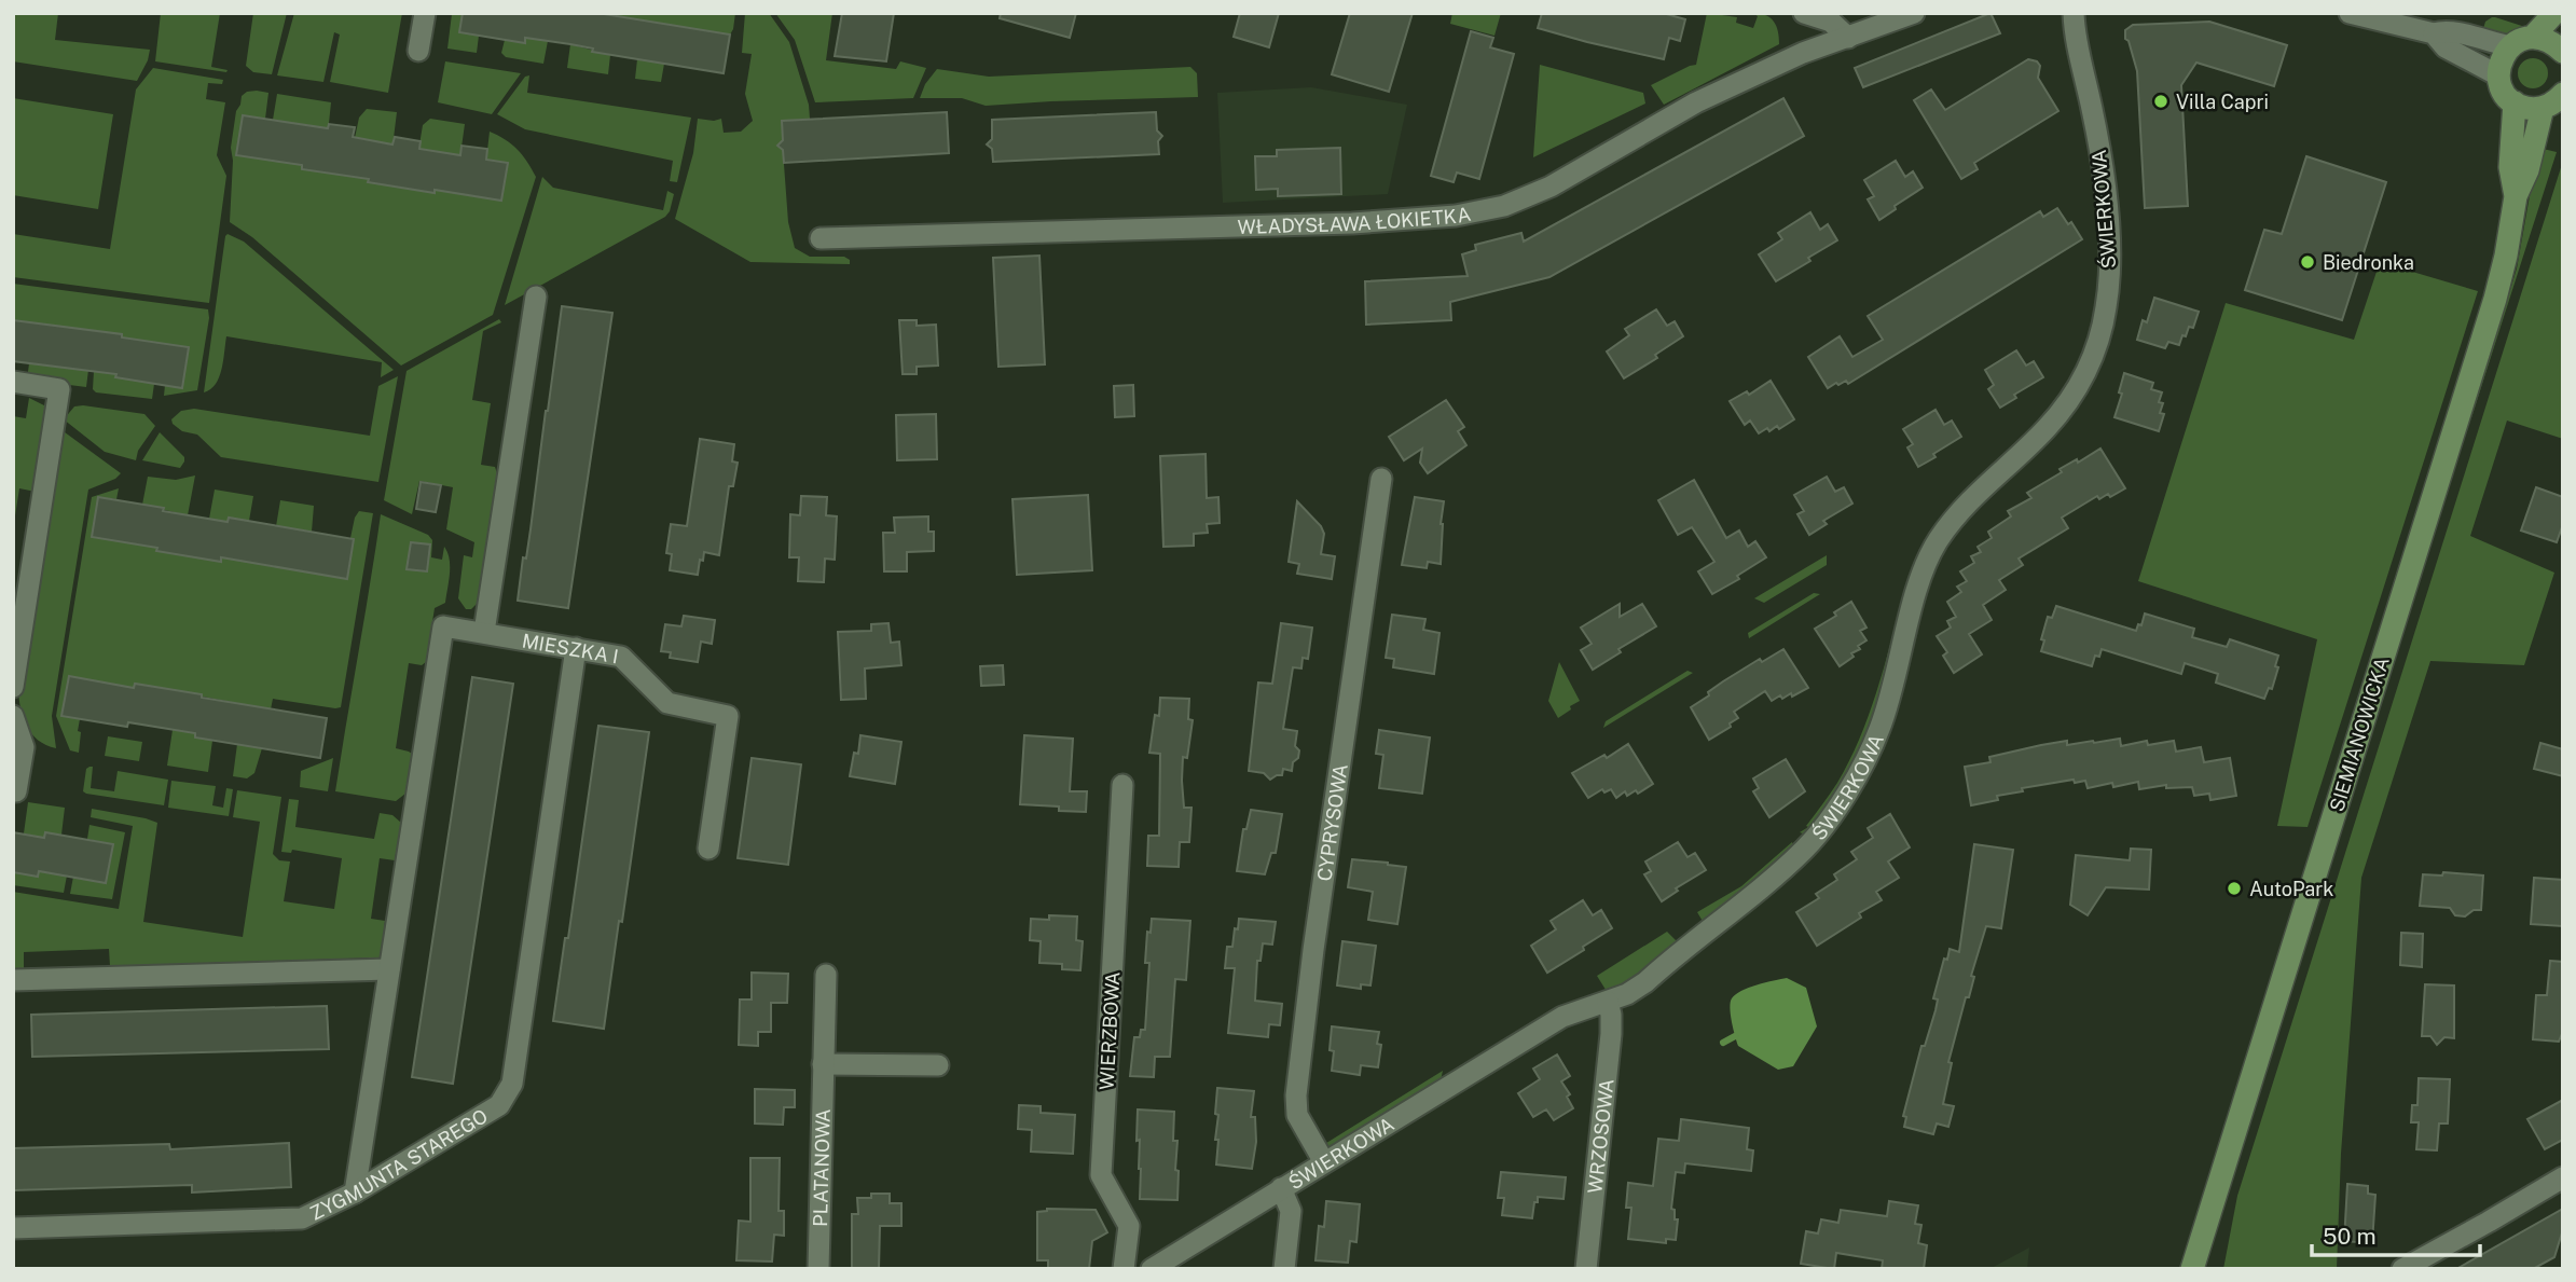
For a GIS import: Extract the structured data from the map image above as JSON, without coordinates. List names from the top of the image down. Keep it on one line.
{"streets":{"street":["ŚWIERKOWA","WŁADYSŁAWA ŁOKIETKA","MIESZKA I","SIEMIANOWICKA","CYPRYSOWA","WIERZBOWA","WRZOSOWA","ZYGMUNTA STAREGO","PLATANOWA"]},"crossings":[["ŚWIERKOWA","CYPRYSOWA"],["ŚWIERKOWA","WRZOSOWA"],["MIESZKA I","ZYGMUNTA STAREGO"]],"places":["Villa Capri","Biedronka","AutoPark"],"scale_bar":"50 m"}
